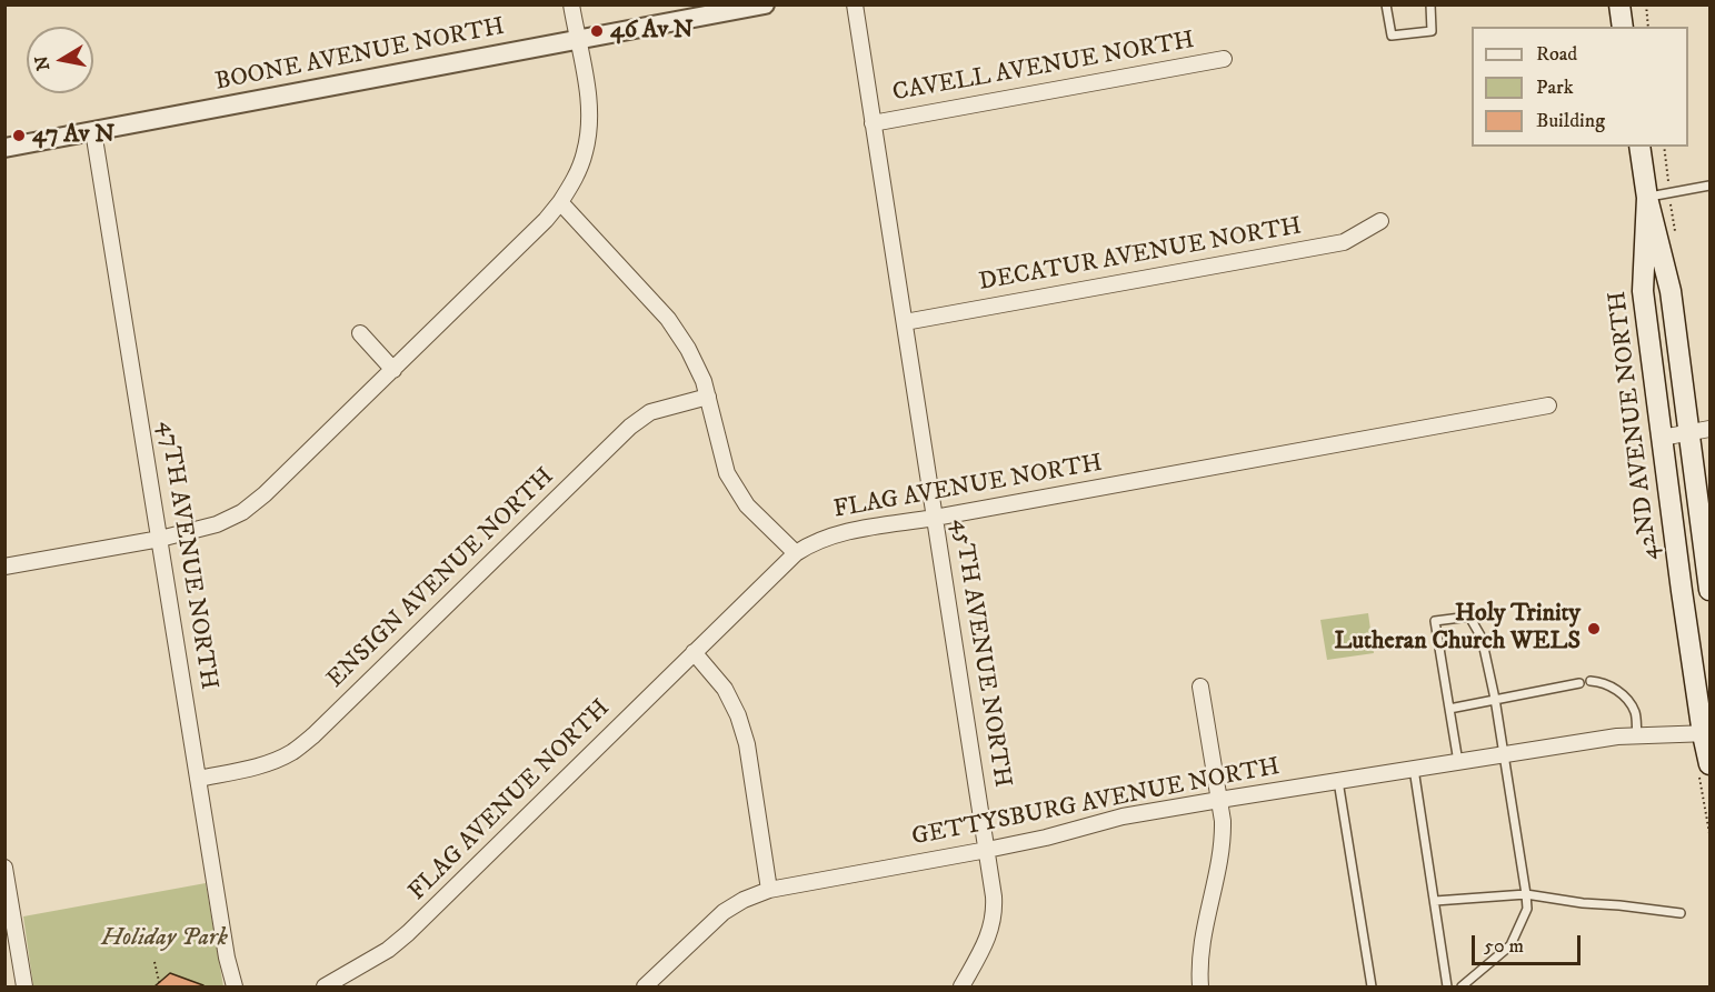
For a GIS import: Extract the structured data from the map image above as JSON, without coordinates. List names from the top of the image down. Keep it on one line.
{"streets":{"main road":["42ND AVENUE NORTH"],"street":["BOONE AVENUE NORTH","CAVELL AVENUE NORTH","DECATUR AVENUE NORTH","FLAG AVENUE NORTH","47TH AVENUE NORTH","ENSIGN AVENUE NORTH","45TH AVENUE NORTH","GETTYSBURG AVENUE NORTH"]},"crossings":[["BOONE AVENUE NORTH","47TH AVENUE NORTH"],["CAVELL AVENUE NORTH","45TH AVENUE NORTH"],["DECATUR AVENUE NORTH","45TH AVENUE NORTH"],["42ND AVENUE NORTH","GETTYSBURG AVENUE NORTH"],["FLAG AVENUE NORTH","45TH AVENUE NORTH"],["47TH AVENUE NORTH","ENSIGN AVENUE NORTH"],["45TH AVENUE NORTH","GETTYSBURG AVENUE NORTH"]],"parks":["Holiday Park"],"places":["46 Av N","47 Av N","Holy Trinity Lutheran Church WELS"],"legend":["Road","Park","Building"],"scale_bar":"50 m","north":"left"}
